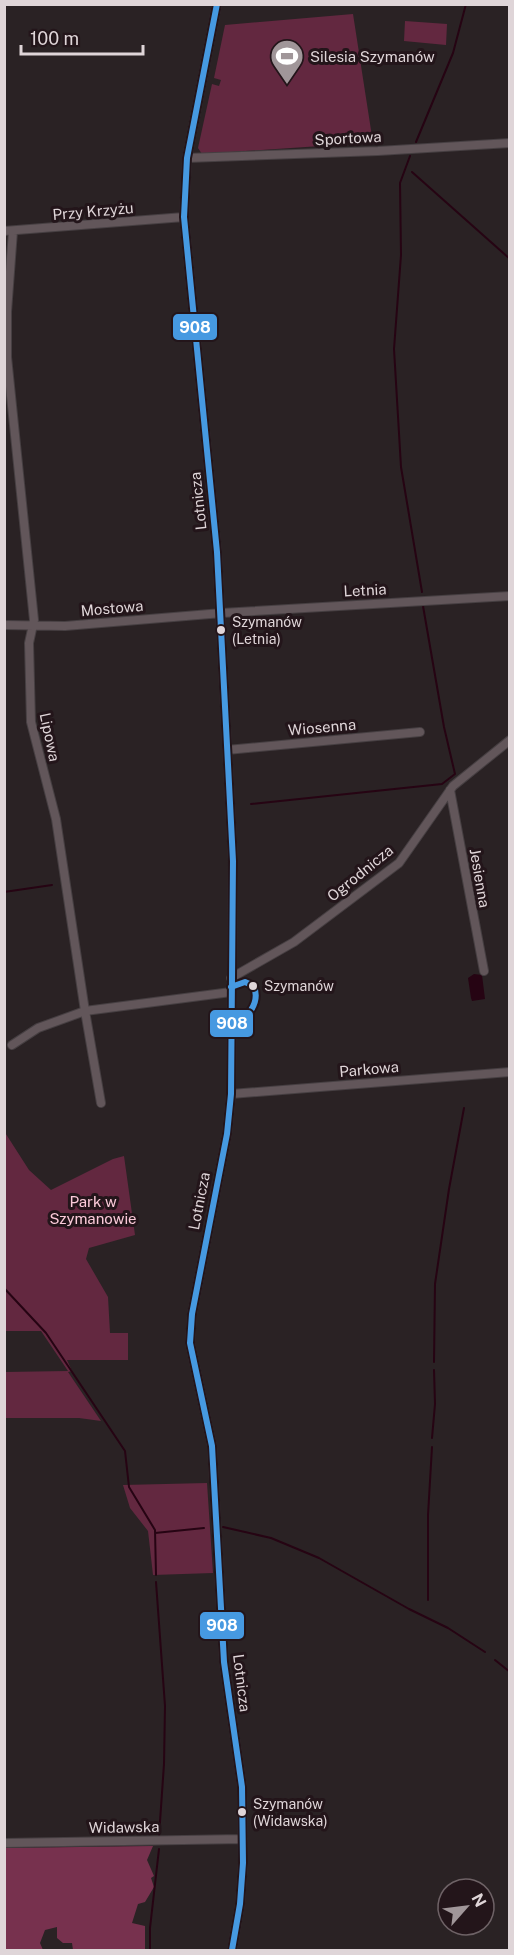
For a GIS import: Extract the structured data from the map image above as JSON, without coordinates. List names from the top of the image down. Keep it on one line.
{"streets":{"street":["Sportowa","Przy Krzyżu","Lotnicza","Letnia","Mostowa","Wiosenna","Lipowa","Ogrodnicza","Jesienna","Parkowa","Widawska"]},"crossings":[["Sportowa","Lotnicza"],["Przy Krzyżu","Lotnicza"],["Przy Krzyżu","Lipowa"],["Lotnicza","Letnia"],["Lotnicza","Mostowa"],["Lotnicza","Wiosenna"],["Lotnicza","Ogrodnicza"],["Lotnicza","Parkowa"],["Lotnicza","Widawska"],["Letnia","Mostowa"],["Mostowa","Lipowa"],["Lipowa","Ogrodnicza"],["Ogrodnicza","Jesienna"]],"parks":["Park w Szymanowie"],"places":{"sports":["Silesia Szymanów"],"other":["Szymanów (Letnia)","Szymanów","Szymanów (Widawska)"]},"lines":["transit line 908"],"scale_bar":"100 m","north":"top right"}
